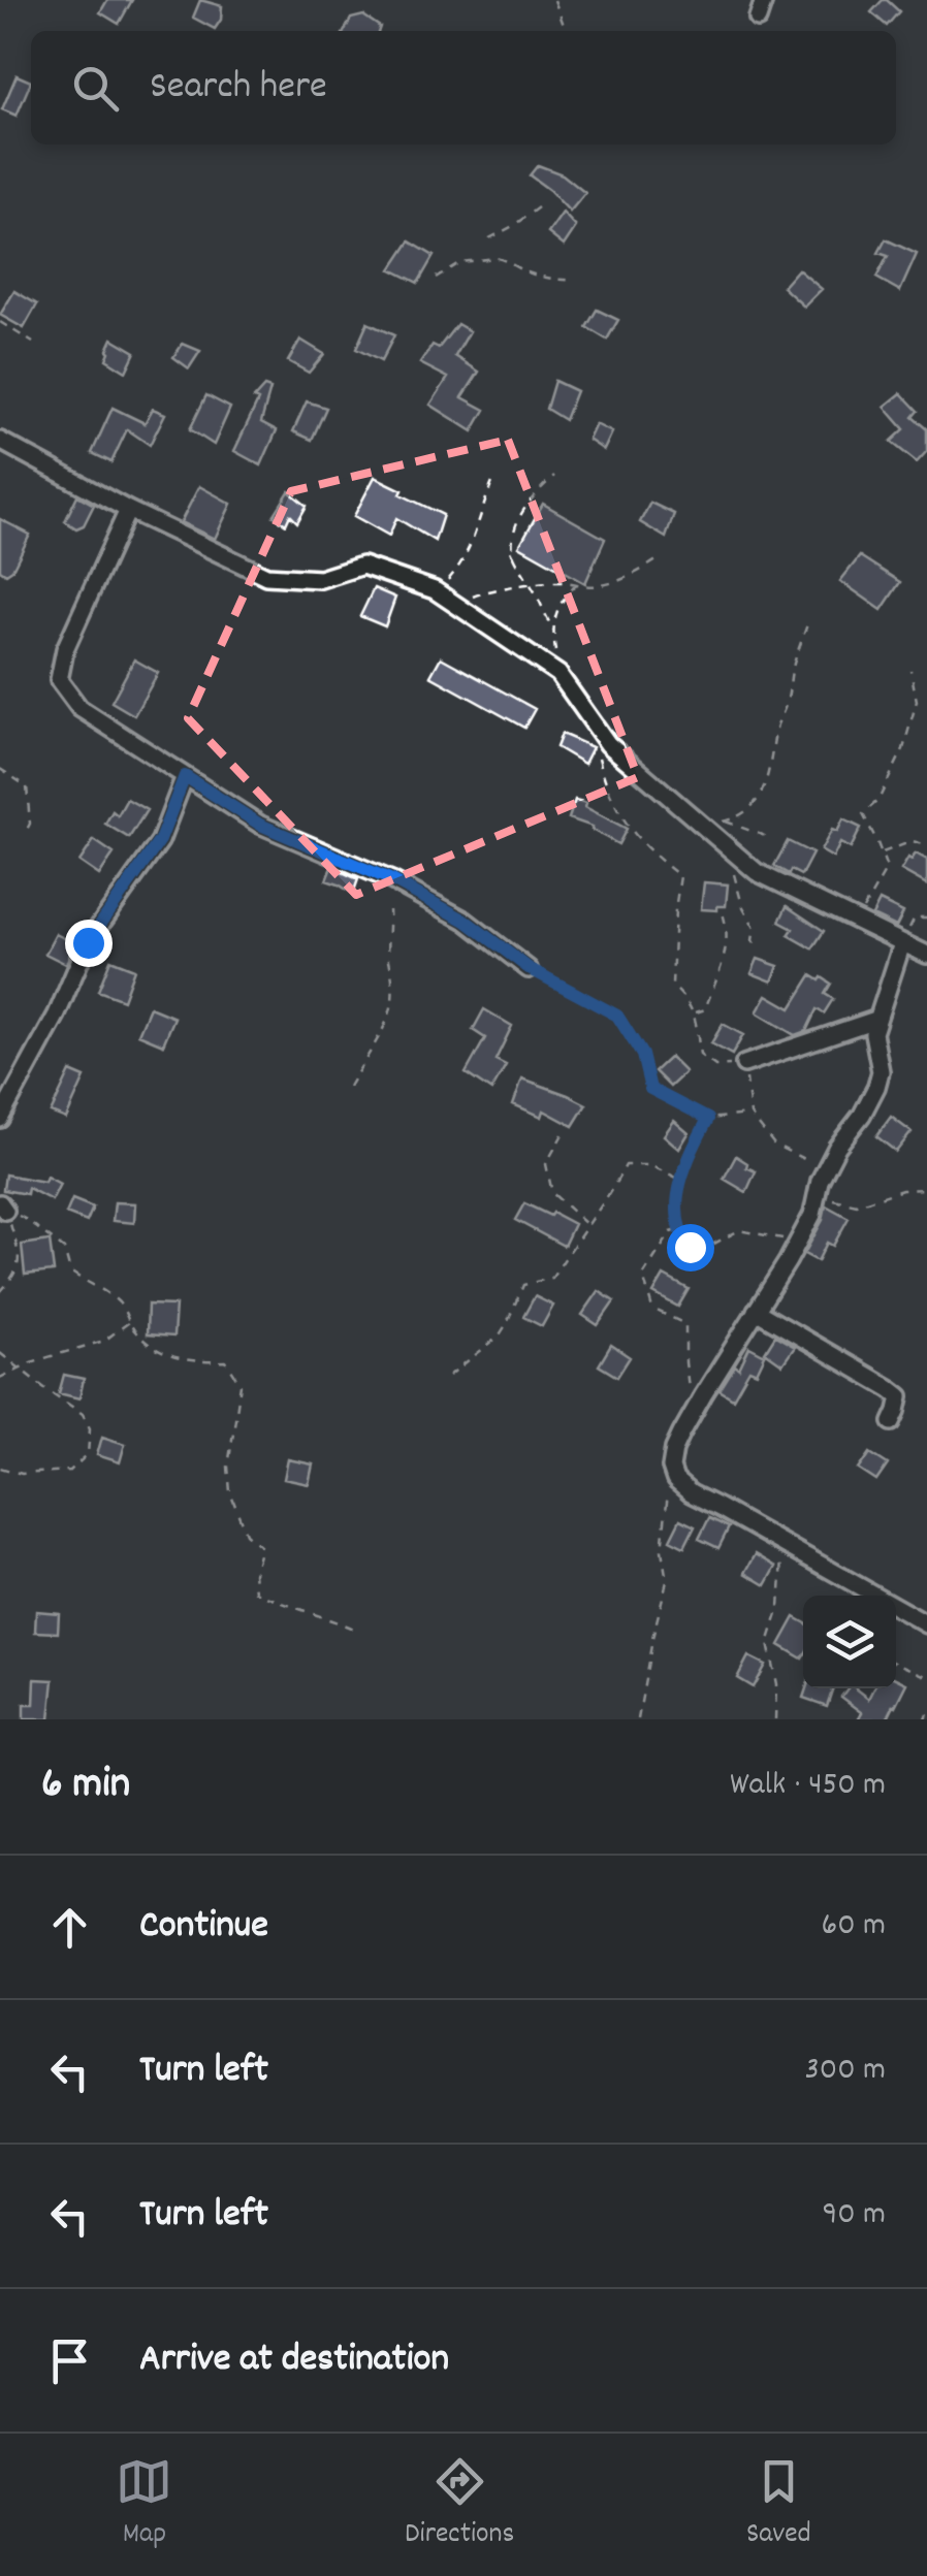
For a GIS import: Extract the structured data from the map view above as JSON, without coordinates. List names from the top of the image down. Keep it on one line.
{"page":{"search":"Search here","heading":["6 min","Walk · 450 m"],"list":[["Continue","60 m"],["Turn left","300 m"],["Turn left","90 m"],"Arrive at destination"],"nav":["Map","Directions","Saved"]}}
